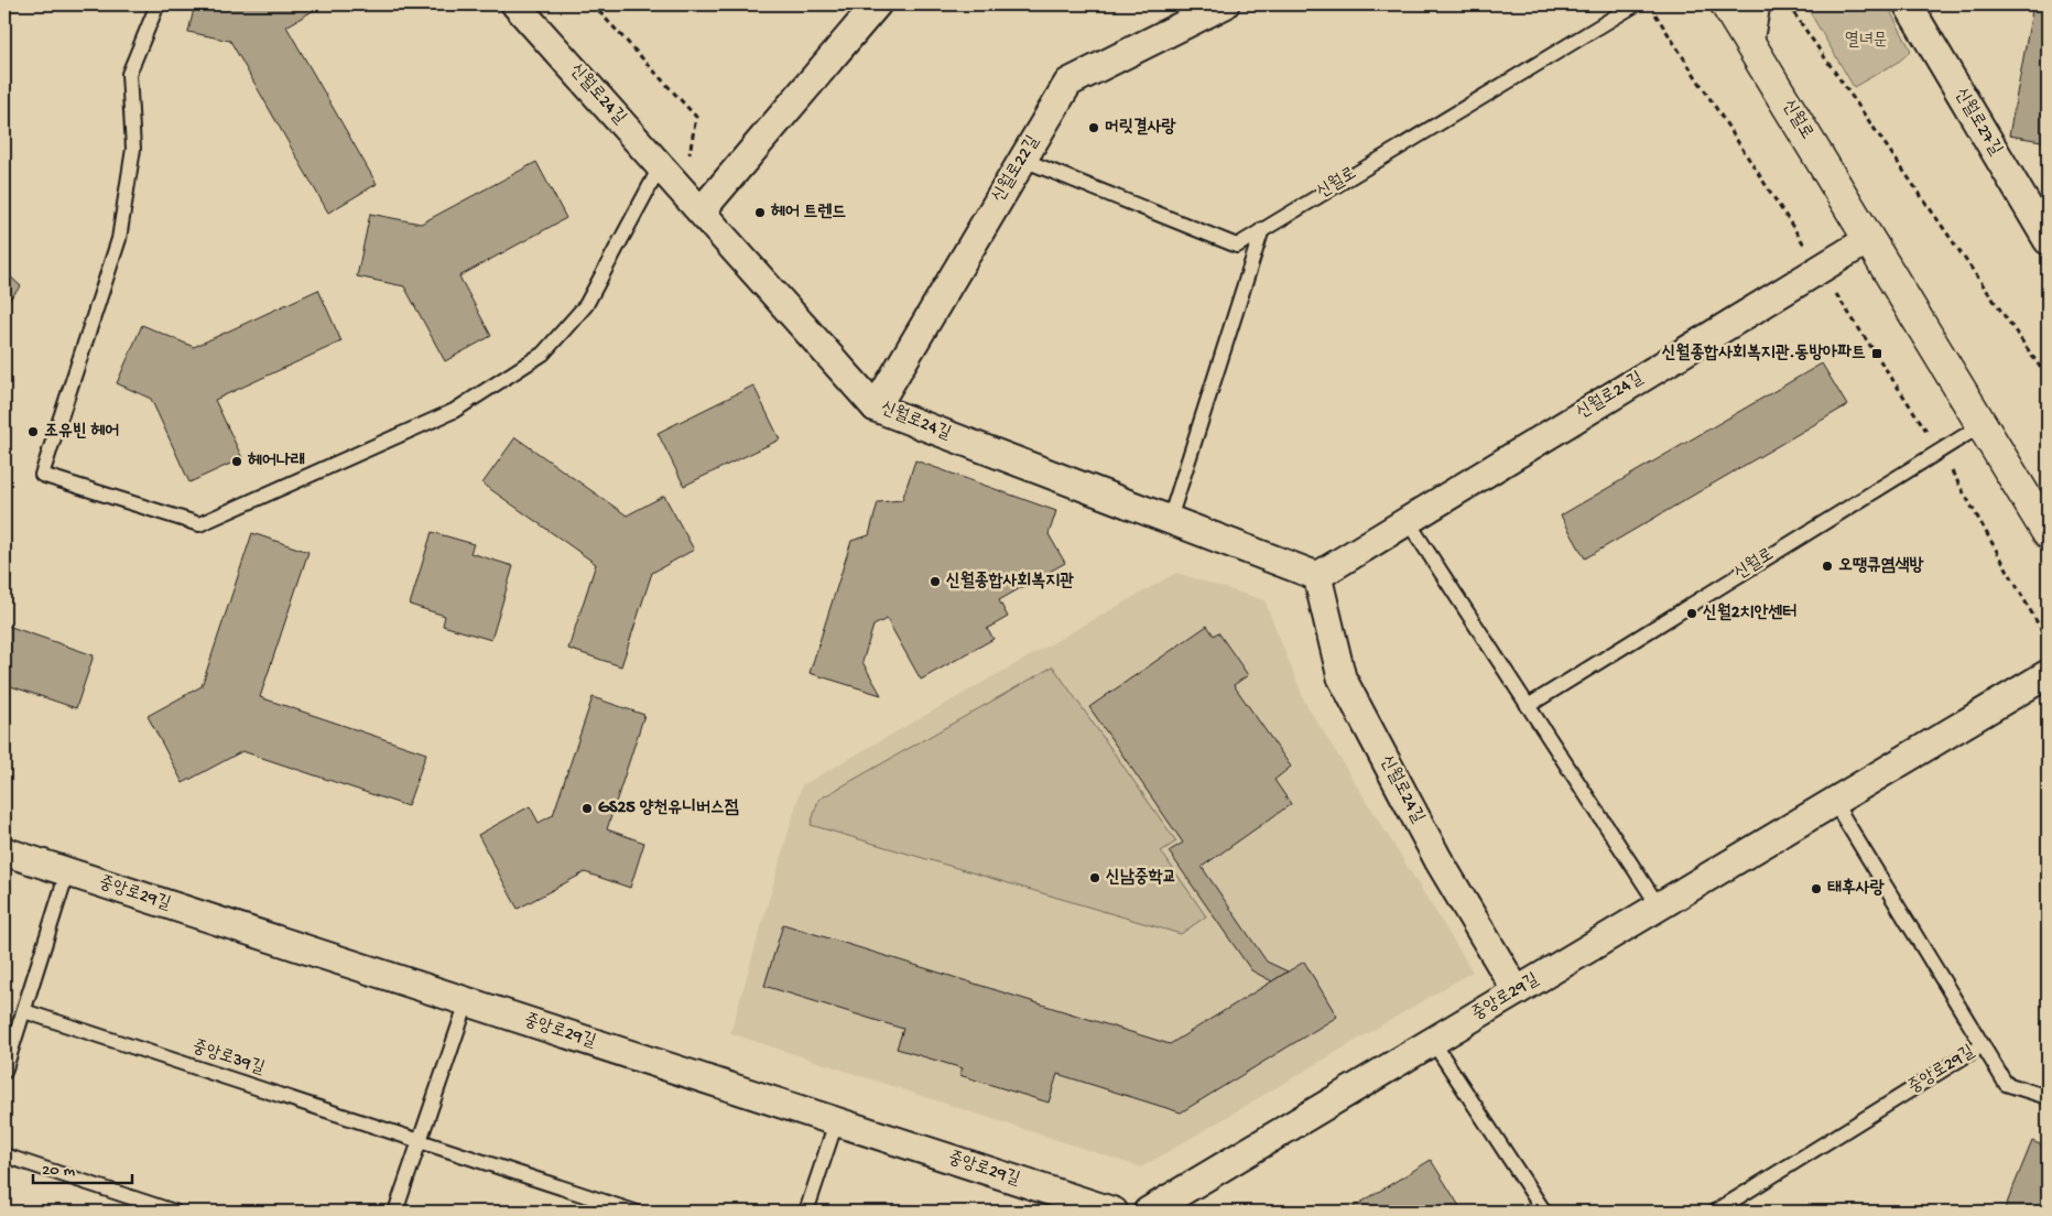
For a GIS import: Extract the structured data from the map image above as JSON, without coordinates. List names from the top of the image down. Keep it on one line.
{"streets":{"main road":["신월로"],"street":["신월로24길","신월로27길","신월로22길","중앙로29길"],"lane":["중앙로39길"]},"crossings":[["신월로24길","신월로"],["신월로24길","신월로22길"],["신월로24길","중앙로29길"],["신월로","신월로22길"]],"parks":["열녀문"],"places":{"other":["머릿결사랑","헤어 트렌드","조유빈 헤어","헤어나래","오땡큐염색방","신월종합사회복지관","신월2치안센터","GS25 양천유니버스점","신남중학교","태후사랑"],"transit":["신월종합사회복지관.동방아파트"]},"scale_bar":"20 m"}
